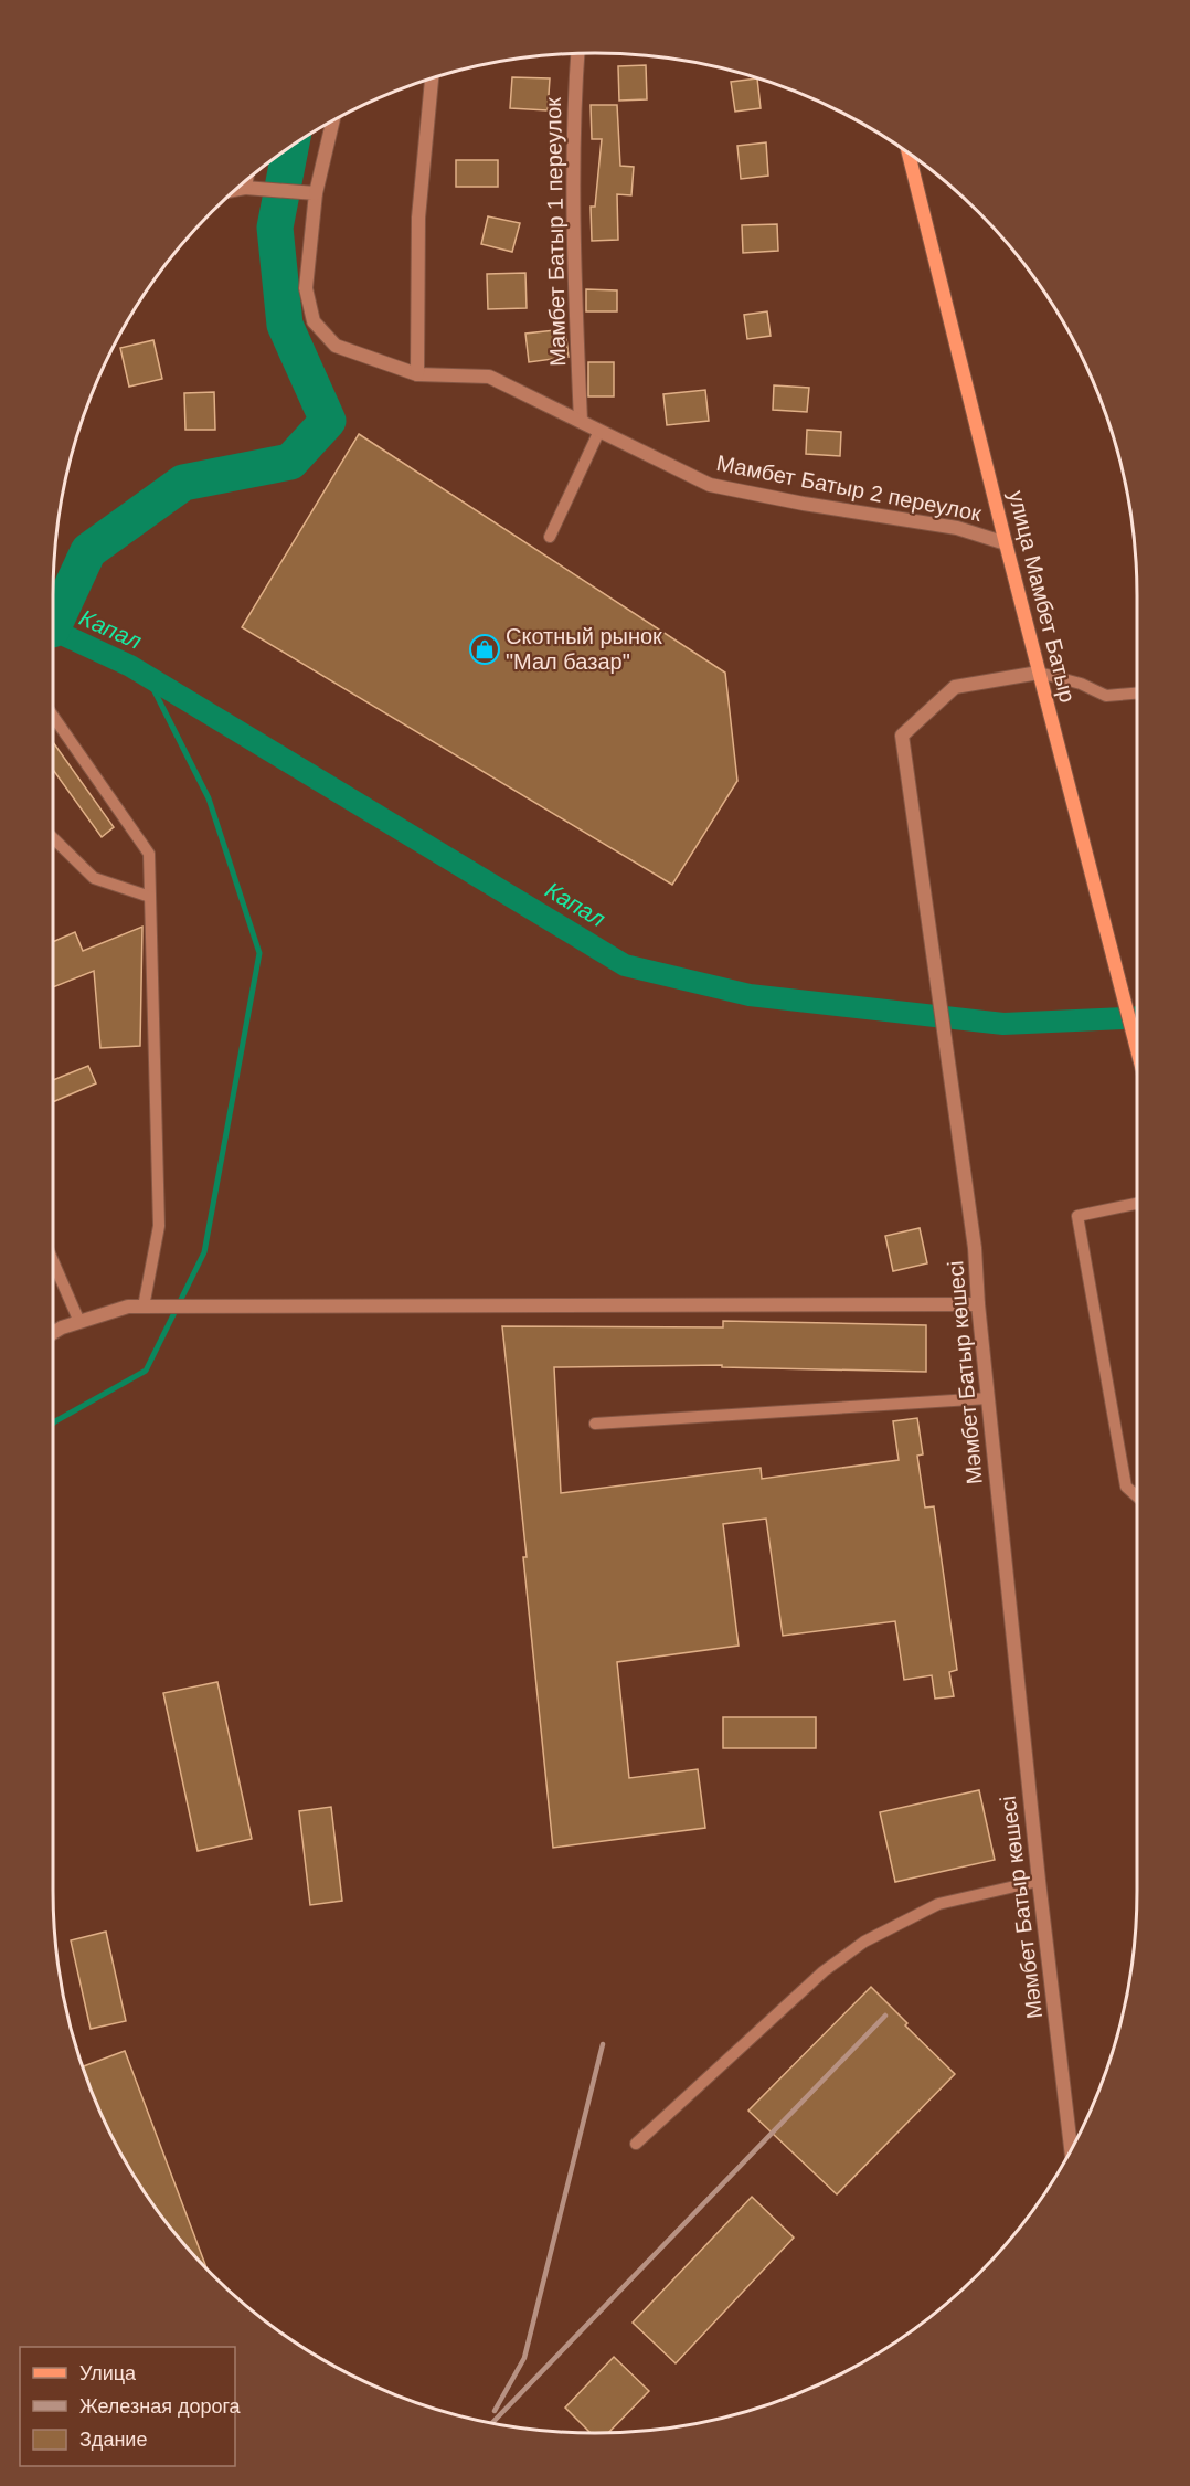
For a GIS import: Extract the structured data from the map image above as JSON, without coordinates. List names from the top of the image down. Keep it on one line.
{"streets":{"main road":["улица Мамбет Батыр"],"street":["Мамбет Батыр 1 переулок","Мамбет Батыр 2 переулок","Мәмбет Батыр көшесі"]},"crossings":[["Мамбет Батыр 1 переулок","Мамбет Батыр 2 переулок"],["Мамбет Батыр 2 переулок","улица Мамбет Батыр"],["улица Мамбет Батыр","Мәмбет Батыр көшесі"]],"water":["Капал"],"places":{"shop":["Скотный рынок \"Мал базар\""]},"legend":["Улица","Железная дорога","Здание"]}
